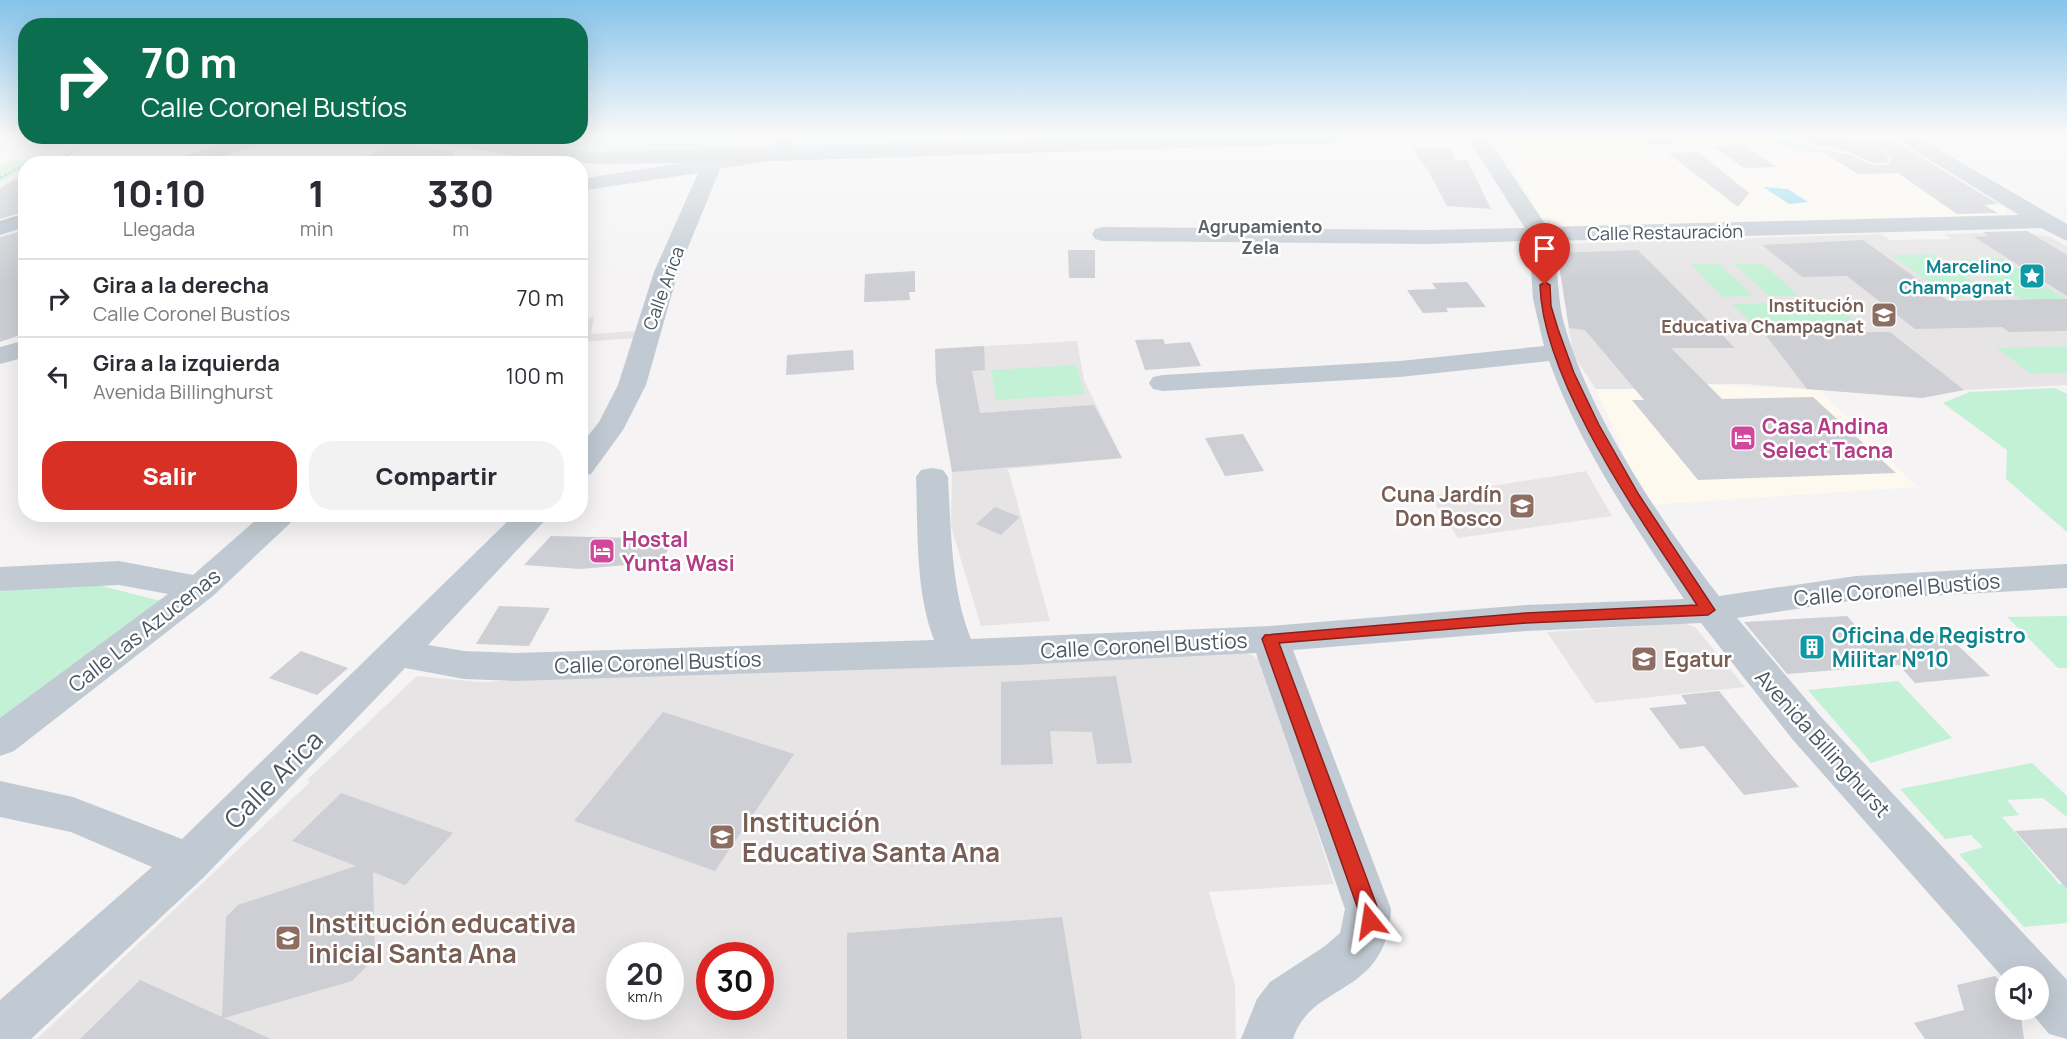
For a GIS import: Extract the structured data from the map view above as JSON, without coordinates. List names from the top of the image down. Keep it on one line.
{"streets":{"street":["Calle Restauración","Calle Arica","Calle Coronel Bustíos","Calle Las Azucenas","Avenida Billinghurst"]},"crossings":[["Calle Restauración","Avenida Billinghurst"],["Calle Arica","Calle Coronel Bustíos"],["Calle Coronel Bustíos","Avenida Billinghurst"]],"districts":["Agrupamiento Zela"],"places":{"place":["Marcelino Champagnat"],"school or university":["Institución Educativa Champagnat","Cuna Jardín Don Bosco","Egatur","Institución Educativa Santa Ana","Institución educativa inicial Santa Ana"],"hotel":["Casa Andina Select Tacna","Hostal Yunta Wasi"],"building":["Oficina de Registro Militar N°10"]},"page":{"turn":["70 m","Calle Coronel Bustíos"],"eta":["10:10","Llegada","1","min","330","m"],"list":[{"name":"Gira a la derecha","note":"Calle Coronel Bustíos","value":"70 m"},{"name":"Gira a la izquierda","note":"Avenida Billinghurst","value":"100 m"}],"buttons":["Salir","Compartir"],"speed":"20 km/h","limit":"30"}}
